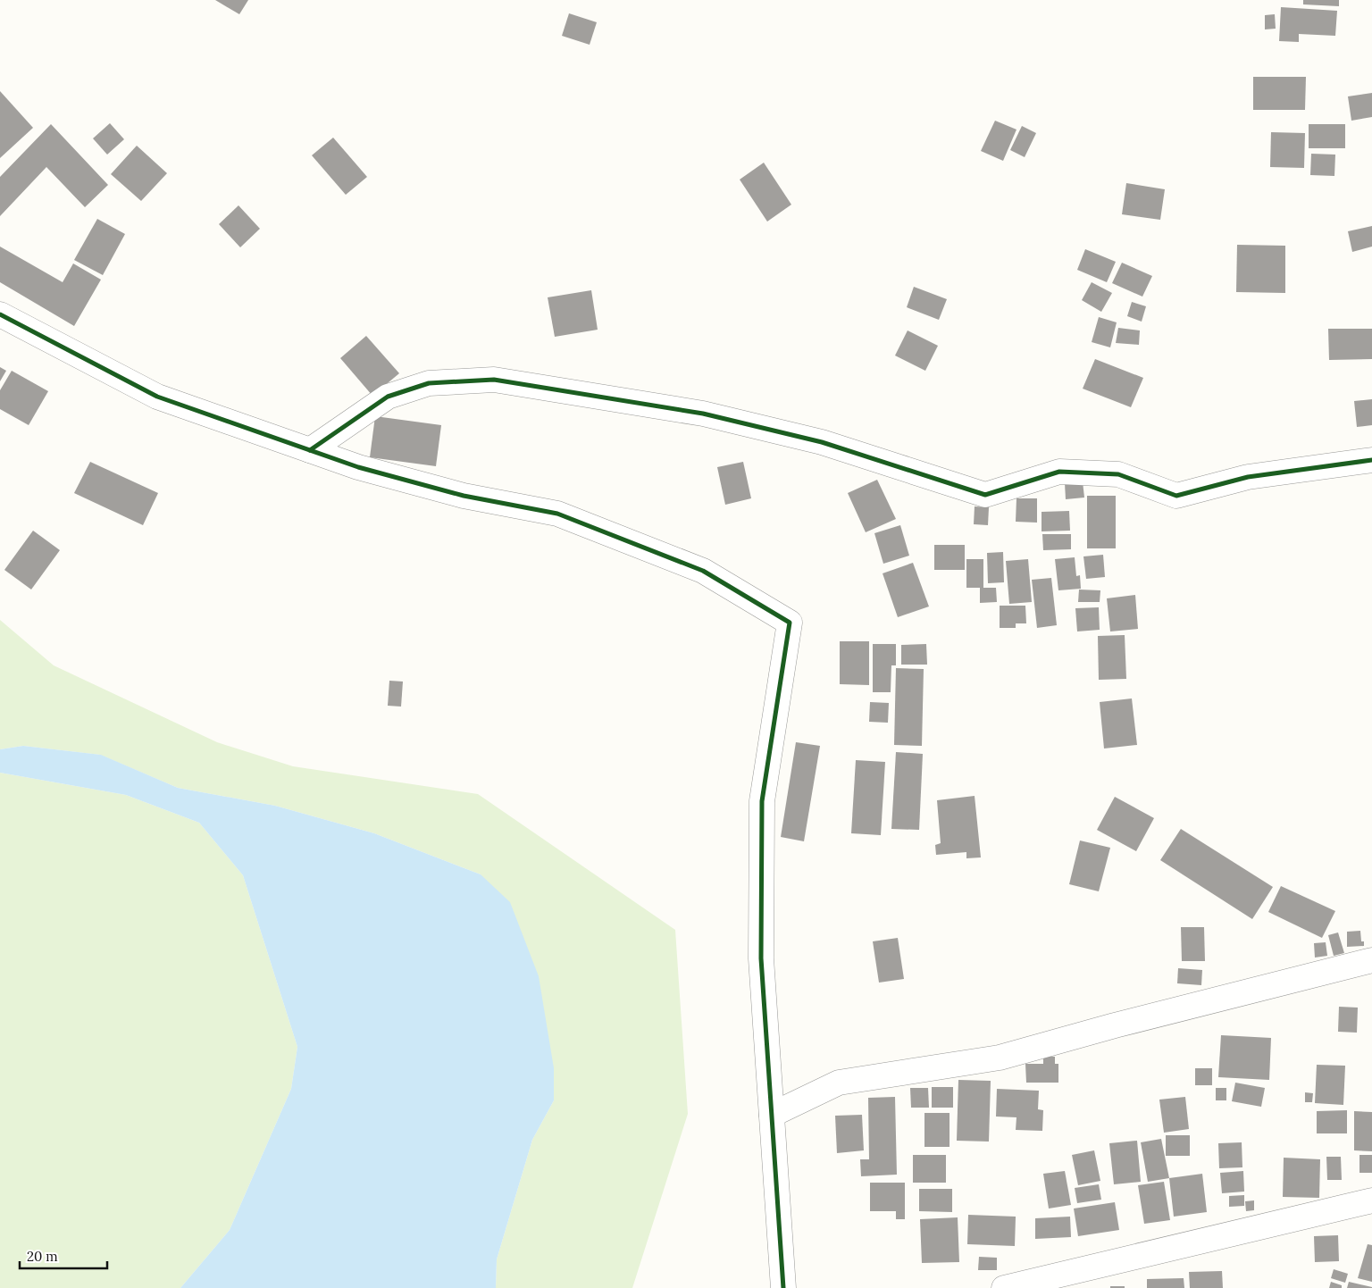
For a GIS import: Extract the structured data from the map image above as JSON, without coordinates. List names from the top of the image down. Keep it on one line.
{"scale_bar":"20 m"}
